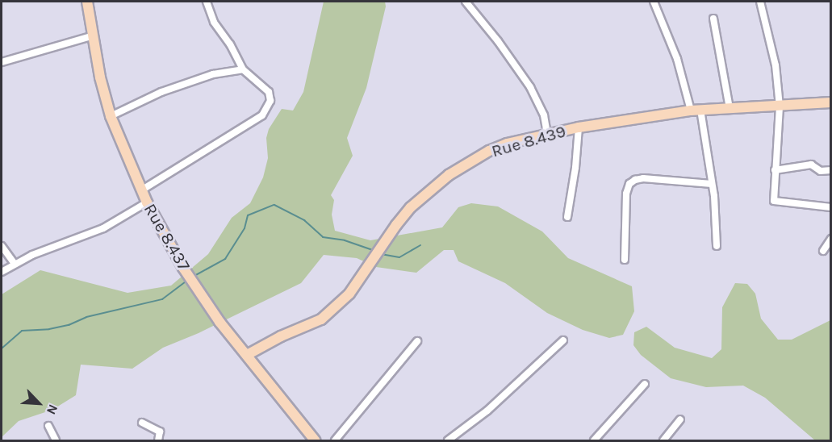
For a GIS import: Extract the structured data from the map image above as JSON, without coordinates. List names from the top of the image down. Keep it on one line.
{"streets":{"street":["Rue 8.439","Rue 8.437"]},"crossings":[["Rue 8.439","Rue 8.437"]],"north":"bottom right"}
